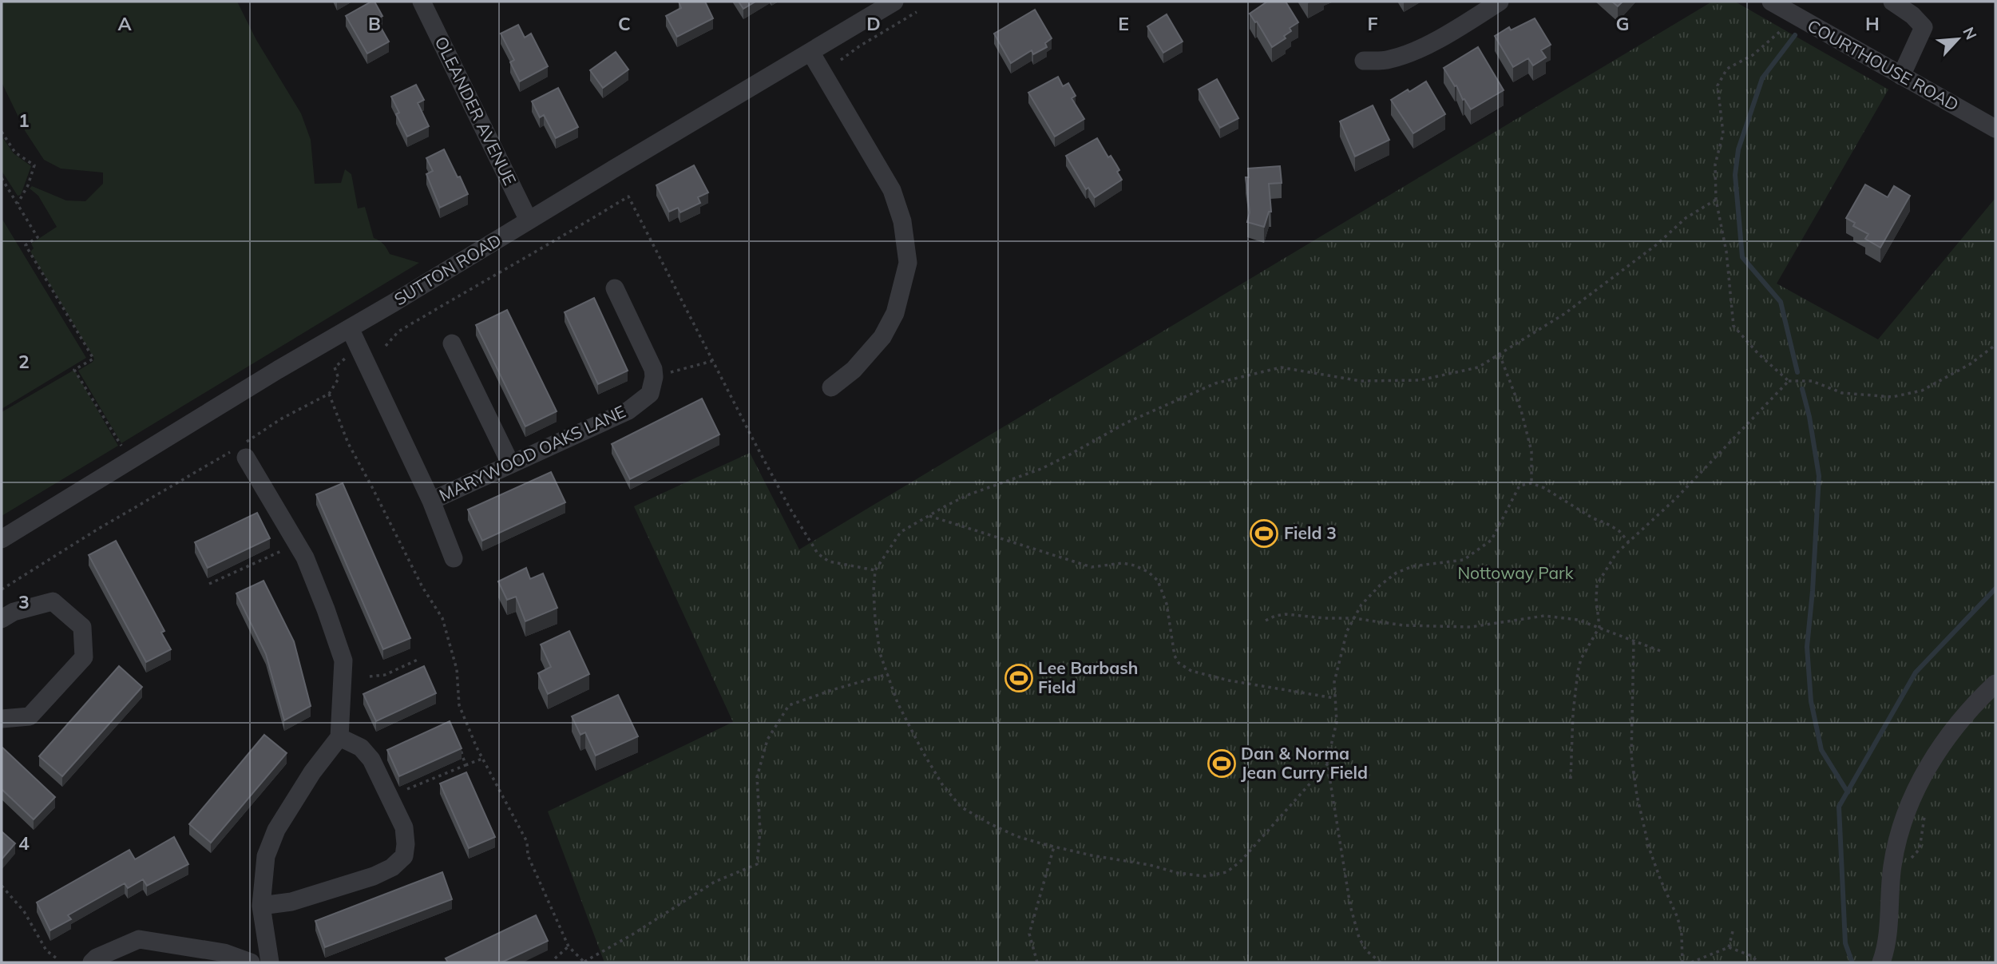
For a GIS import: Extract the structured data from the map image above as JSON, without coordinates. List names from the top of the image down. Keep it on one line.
{"streets":{"street":["COURTHOUSE ROAD","OLEANDER AVENUE","SUTTON ROAD","MARYWOOD OAKS LANE"]},"crossings":[["OLEANDER AVENUE","SUTTON ROAD"]],"parks":["Nottoway Park"],"places":{"sports":["Field 3","Lee Barbash Field","Dan & Norma Jean Curry Field"]},"north":"top right","grid":{"columns":["A","B","C","D","E","F","G","H"],"rows":["1","2","3","4"]}}
